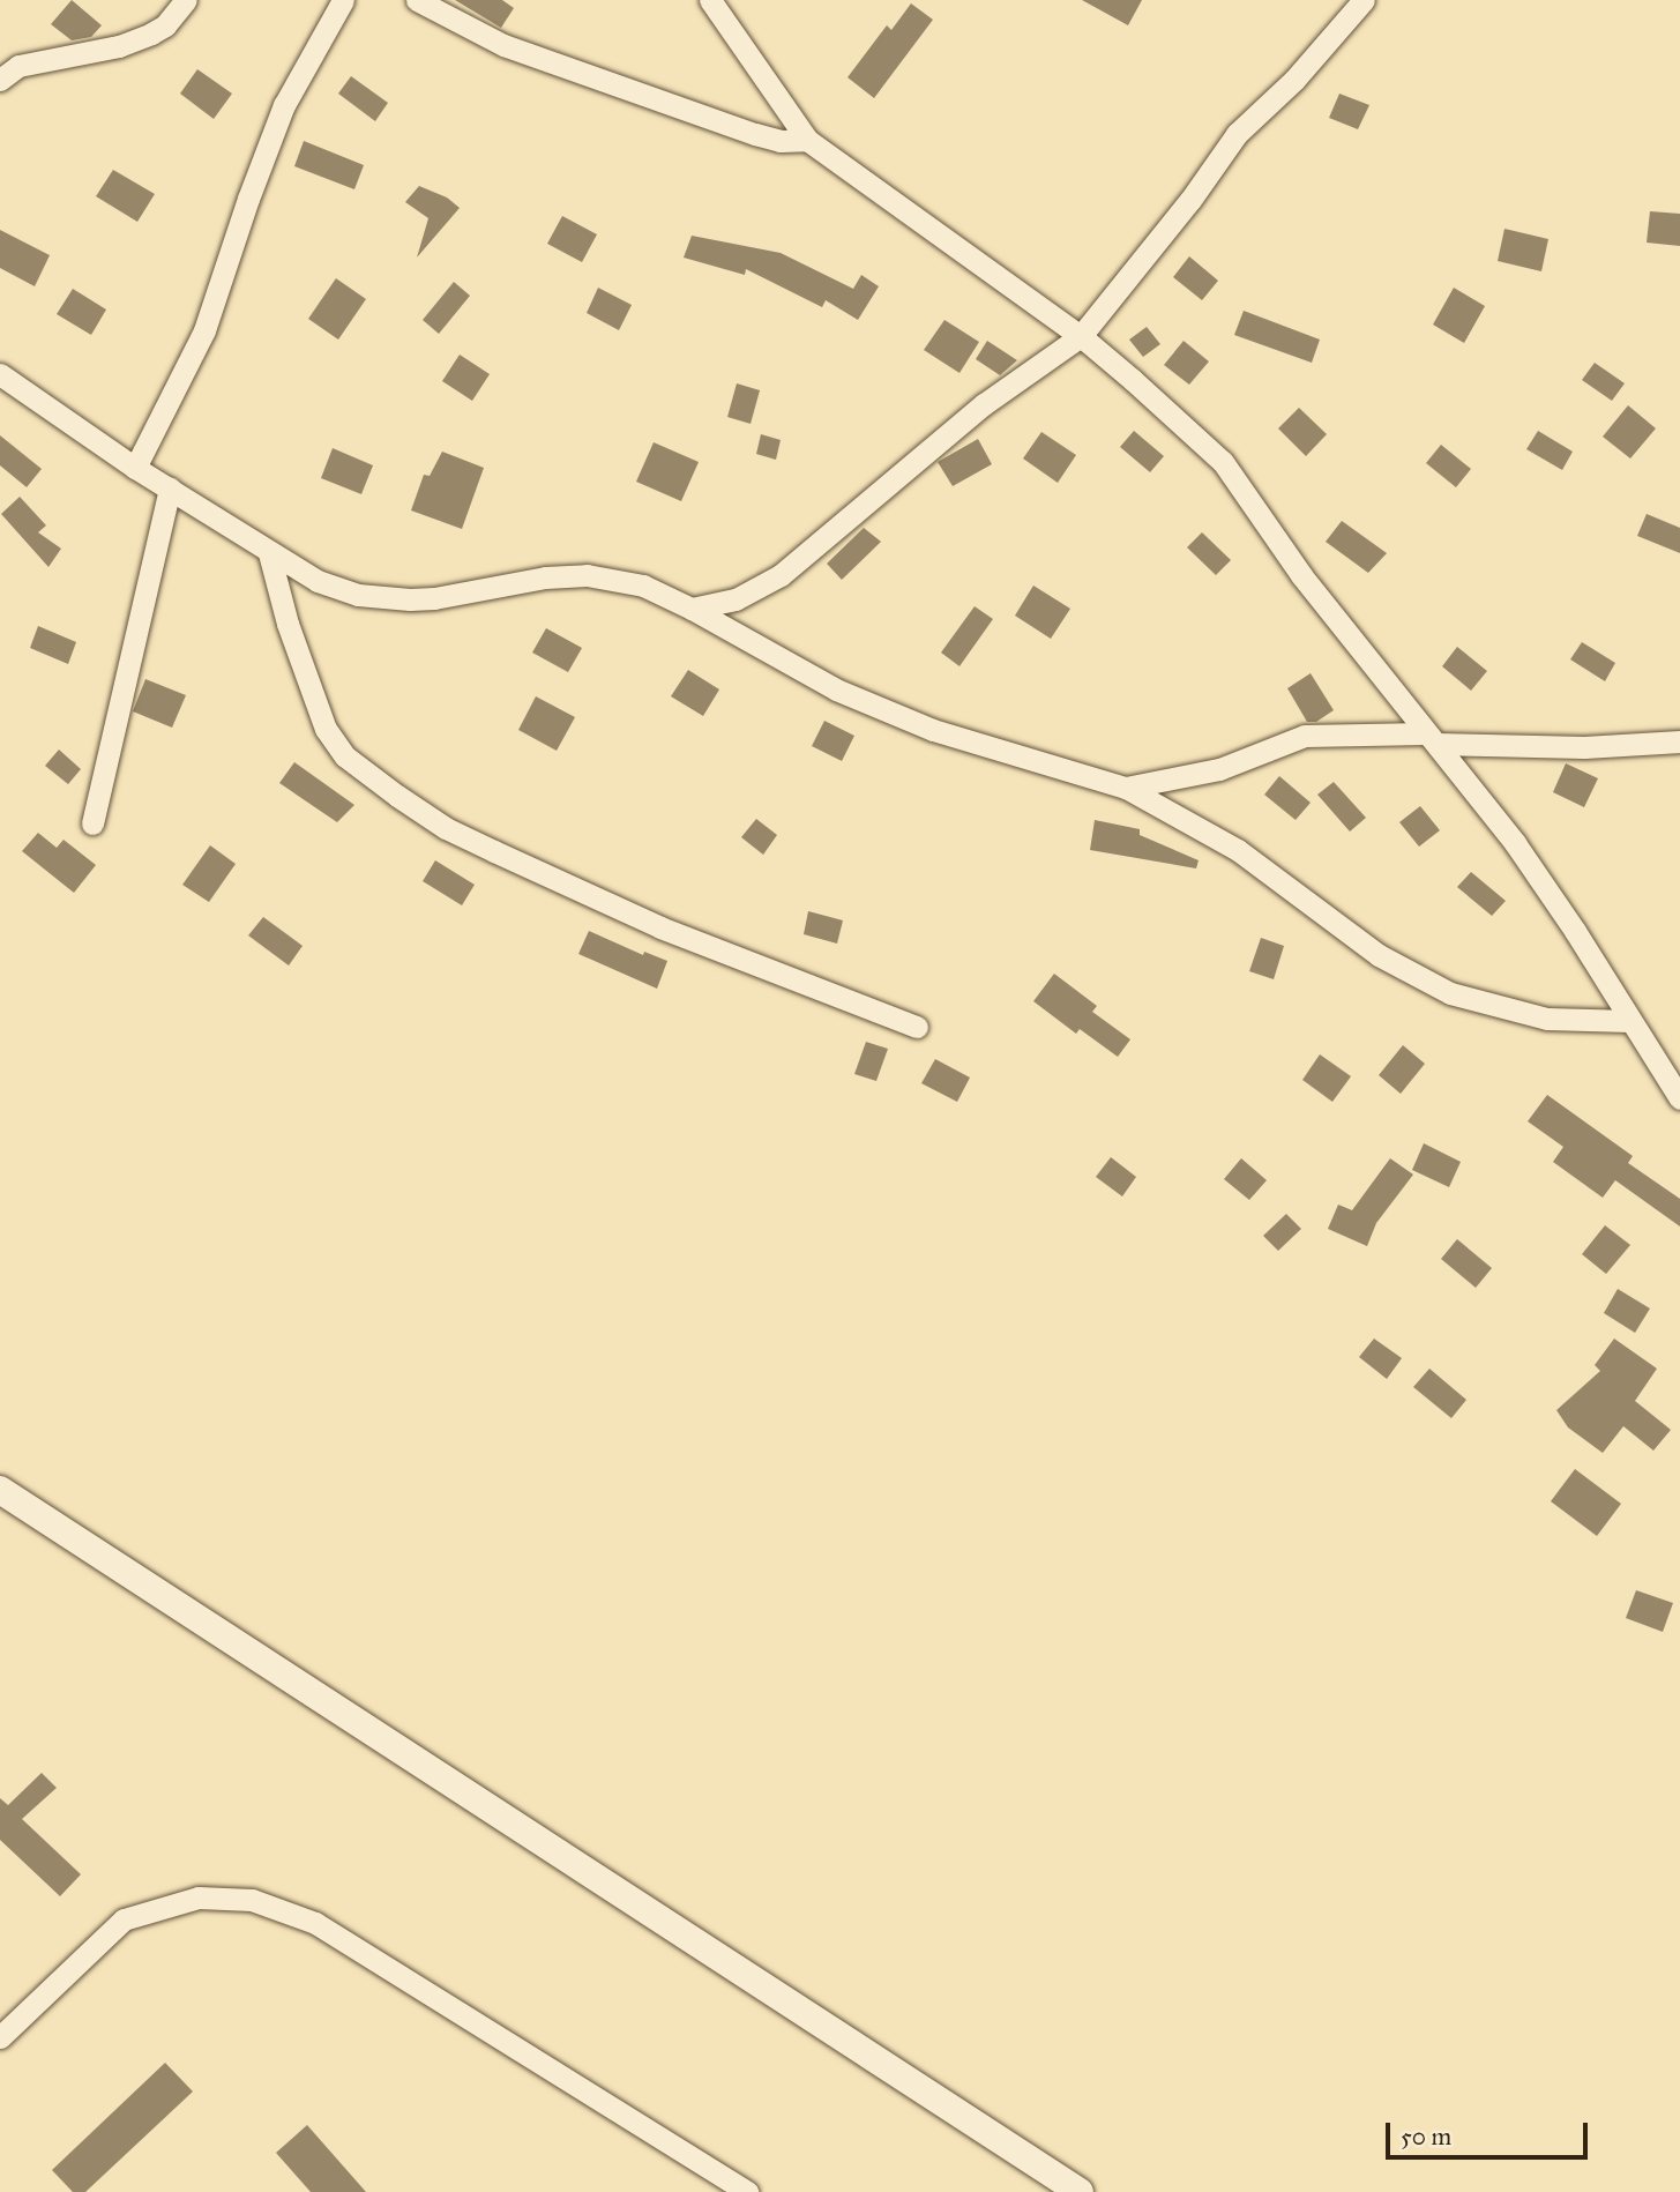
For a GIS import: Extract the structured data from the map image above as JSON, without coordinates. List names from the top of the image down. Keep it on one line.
{"scale_bar":"50 m"}
